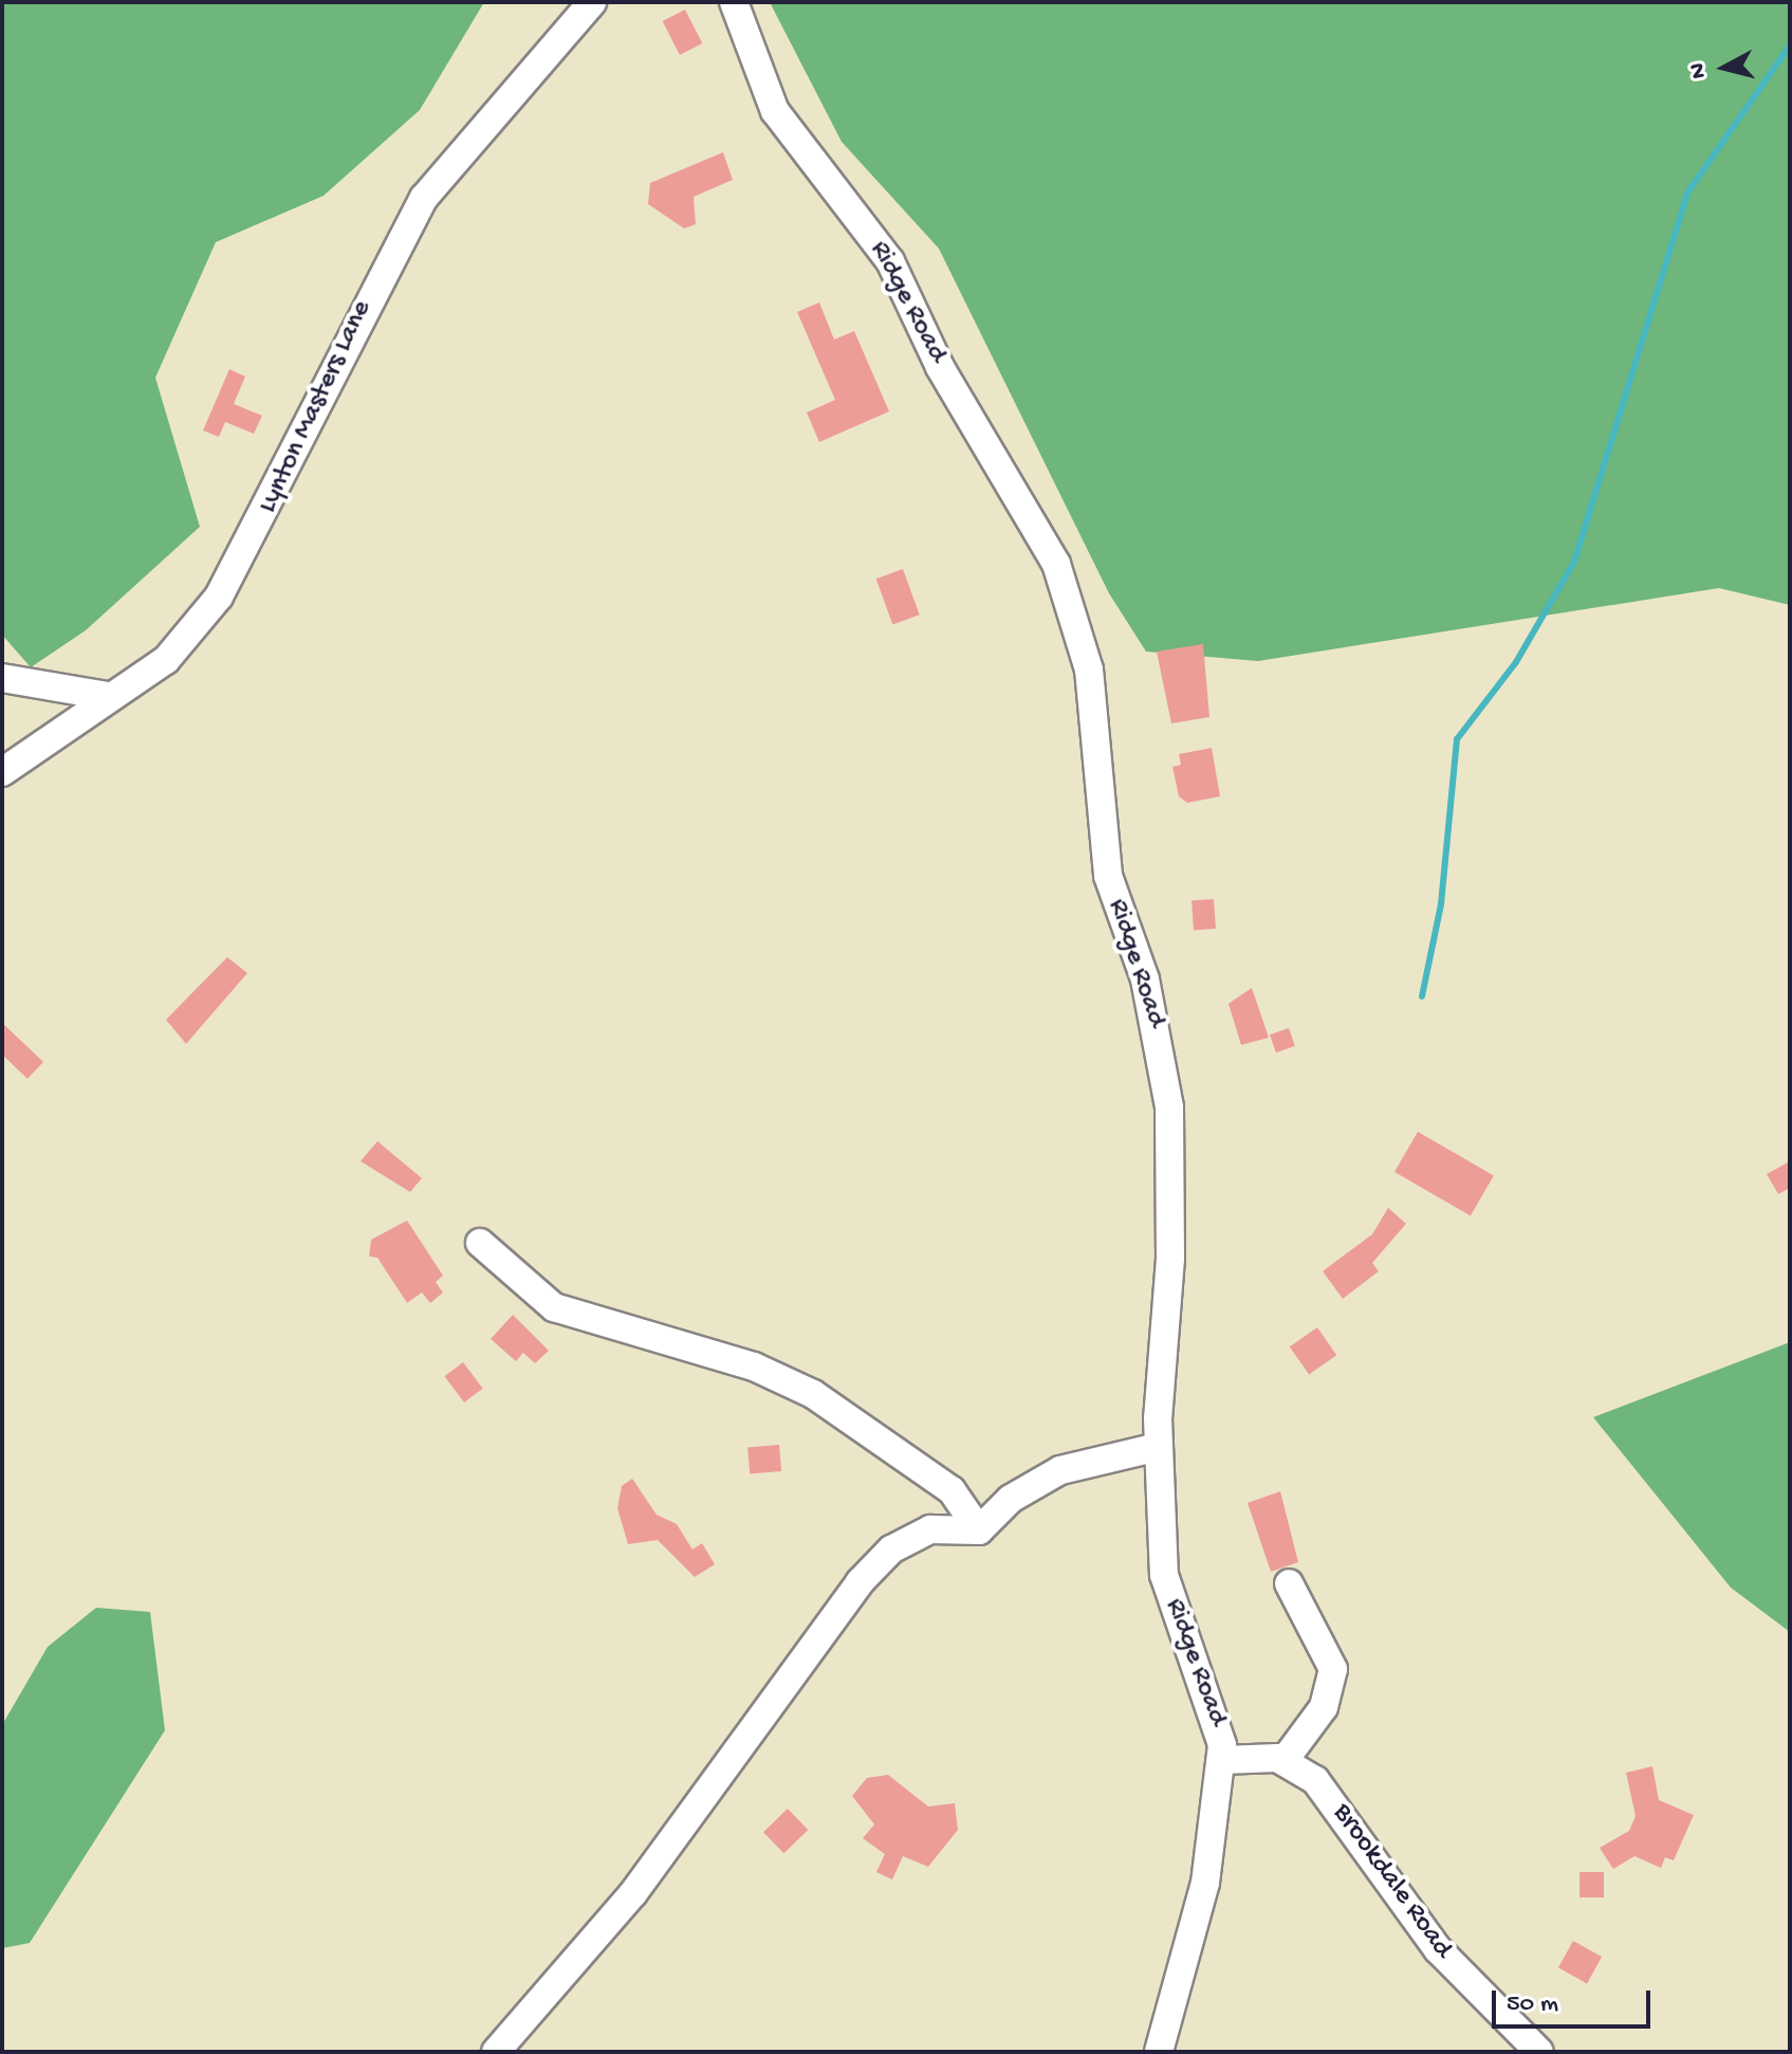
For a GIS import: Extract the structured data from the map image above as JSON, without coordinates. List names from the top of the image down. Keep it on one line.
{"streets":{"street":["Ridge Road","Lynton Masters Lane","Brookdale Road"]},"scale_bar":"50 m","north":"left"}
